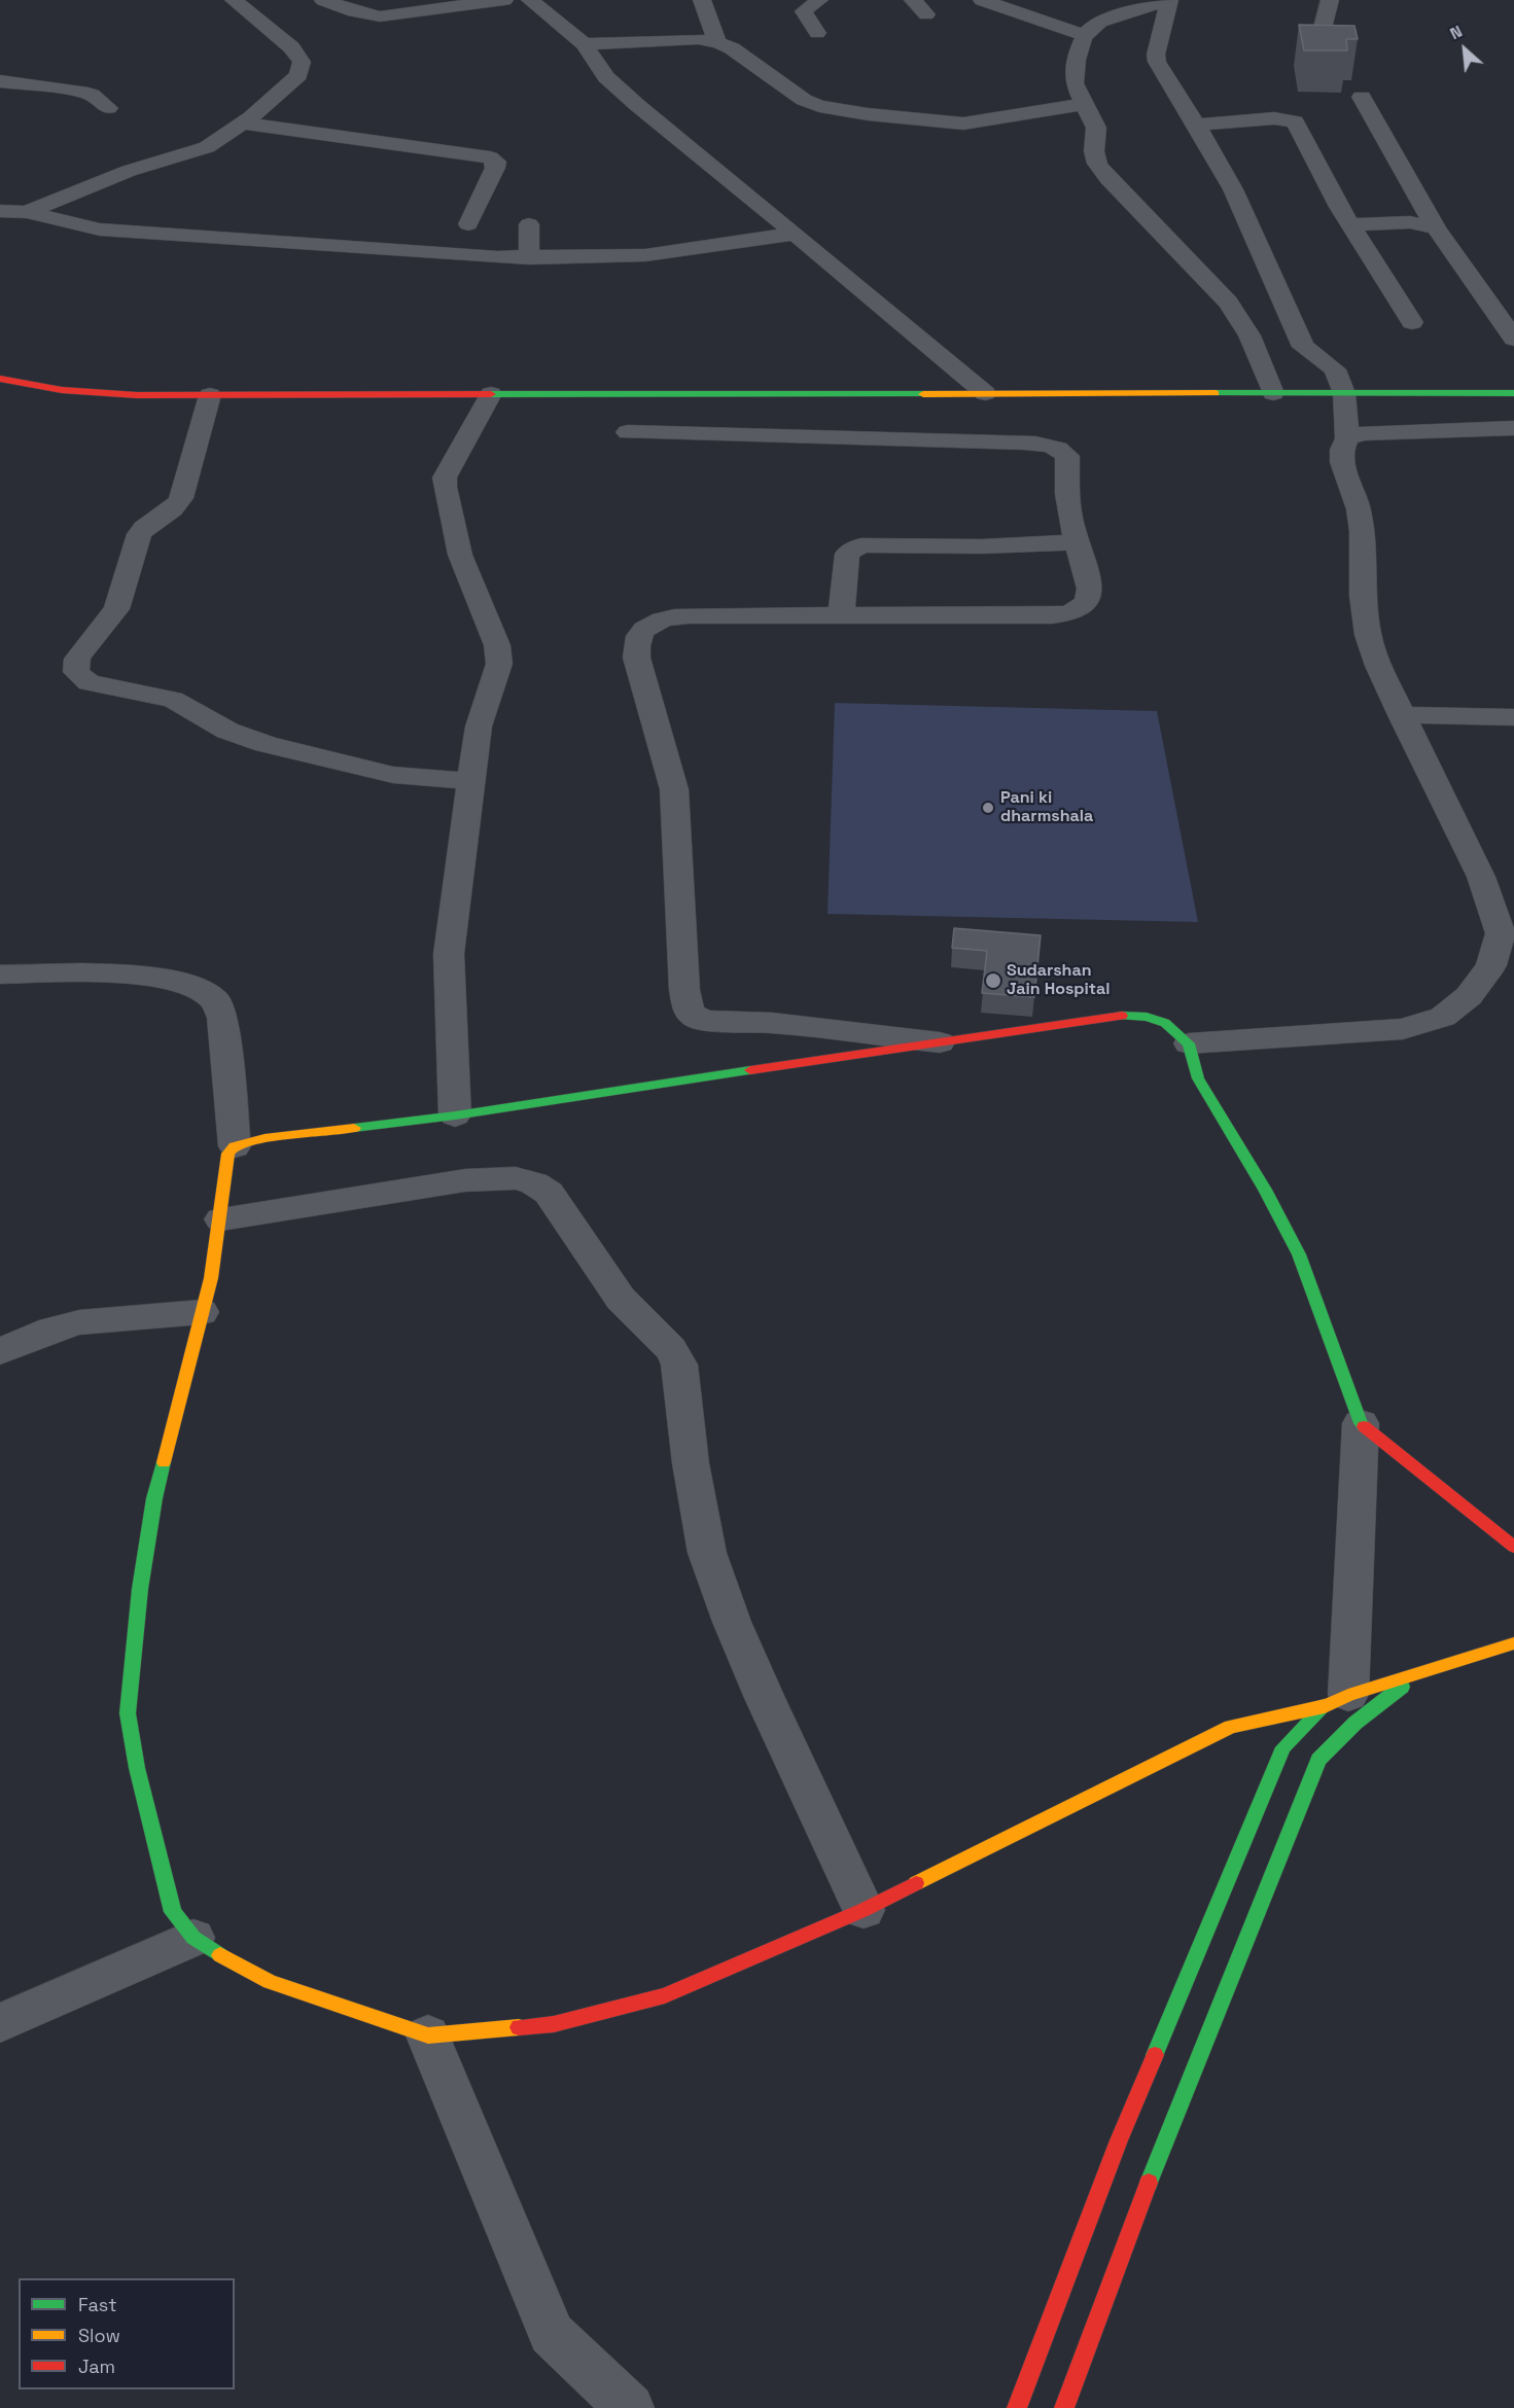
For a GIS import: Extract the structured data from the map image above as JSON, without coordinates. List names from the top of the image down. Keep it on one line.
{"places":["Pani ki dharmshala","Sudarshan Jain Hospital"],"legend":["Fast","Slow","Jam"],"north":"top left"}
